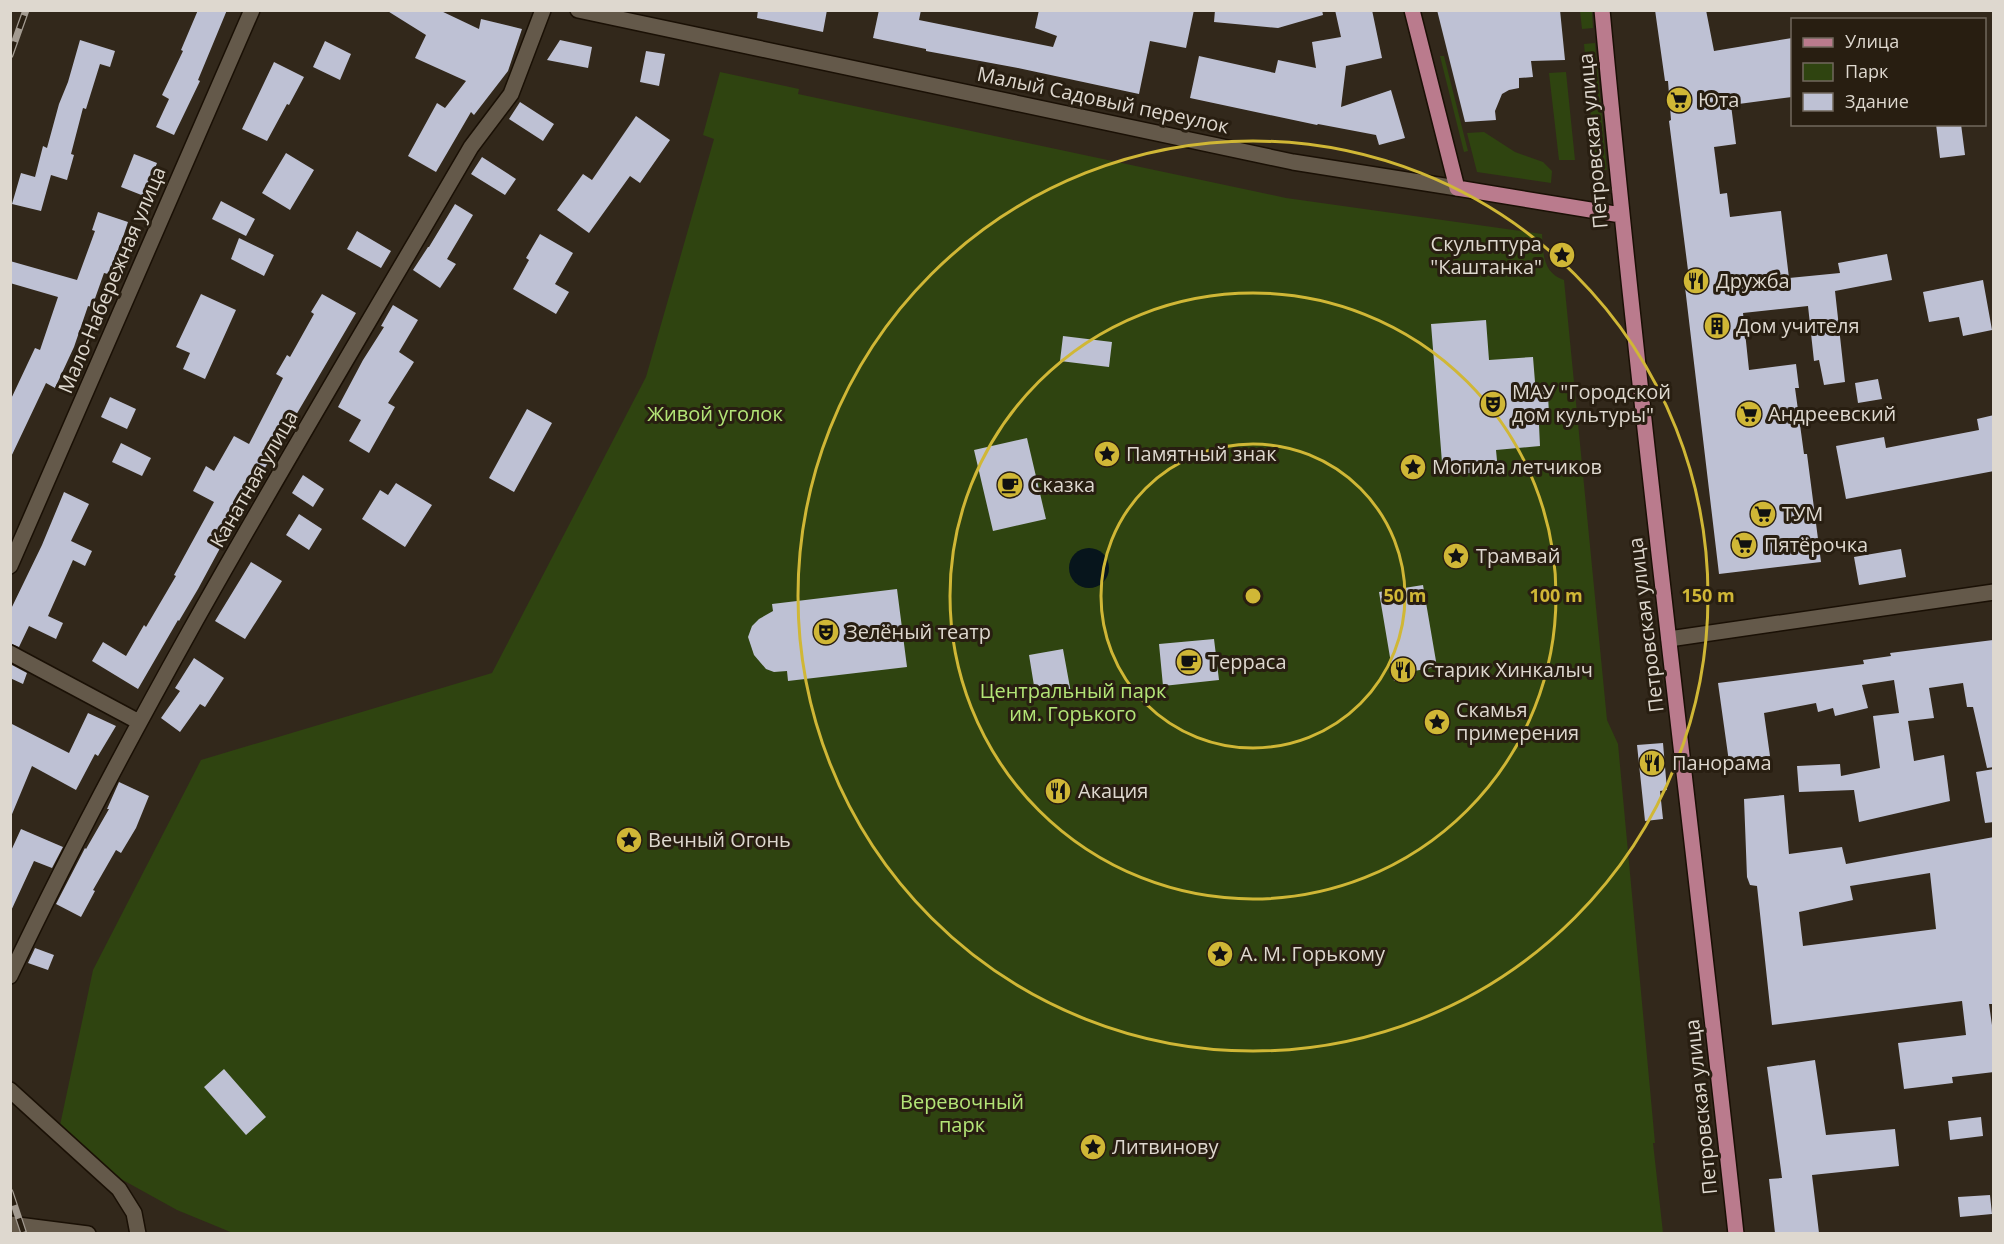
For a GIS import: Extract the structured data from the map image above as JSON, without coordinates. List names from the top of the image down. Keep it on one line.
{"streets":{"main road":["Малый Садовый переулок","Петровская улица"],"street":["Мало-Набережная улица","Канатная улица"]},"crossings":[["Малый Садовый переулок","Петровская улица"]],"parks":["Живой уголок","Центральный парк им. Горького","Веревочный парк"],"places":{"supermarket":["Юта","Андреевский","ТУМ","Пятёрочка"],"place":["Скульптура \"Каштанка\"","Памятный знак","Могила летчиков","Трамвай","Скамья примерения","Вечный Огонь","А. М. Горькому","Литвинову"],"restaurant":["Дружба","Старик Хинкалыч","Панорама","Акация"],"building":["Дом учителя"],"theatre":["МАУ \"Городской дом культуры\"","Зелёный театр"],"cafe":["Сказка","Терраса"]},"legend":["Улица","Парк","Здание"],"rings":["50 m","100 m","150 m"]}
